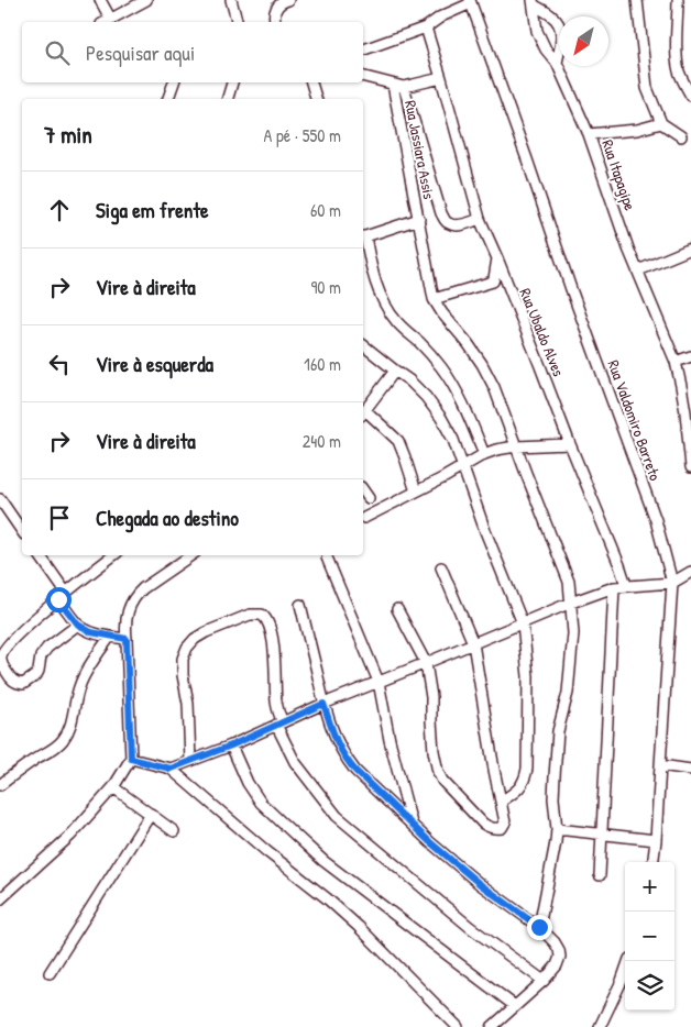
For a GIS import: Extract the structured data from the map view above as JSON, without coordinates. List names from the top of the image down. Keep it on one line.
{"streets":{"street":["Rua Jassiara Assis","Rua Itapagipe","Rua Ubaldo Alves","Rua Valdomiro Barreto"]},"north":"bottom left","page":{"search":"Pesquisar aqui","heading":["7 min","A pé · 550 m"],"list":[["Siga em frente","60 m"],["Vire à direita","90 m"],["Vire à esquerda","160 m"],["Vire à direita","240 m"],"Chegada ao destino"],"map_buttons":["+","−"]}}
